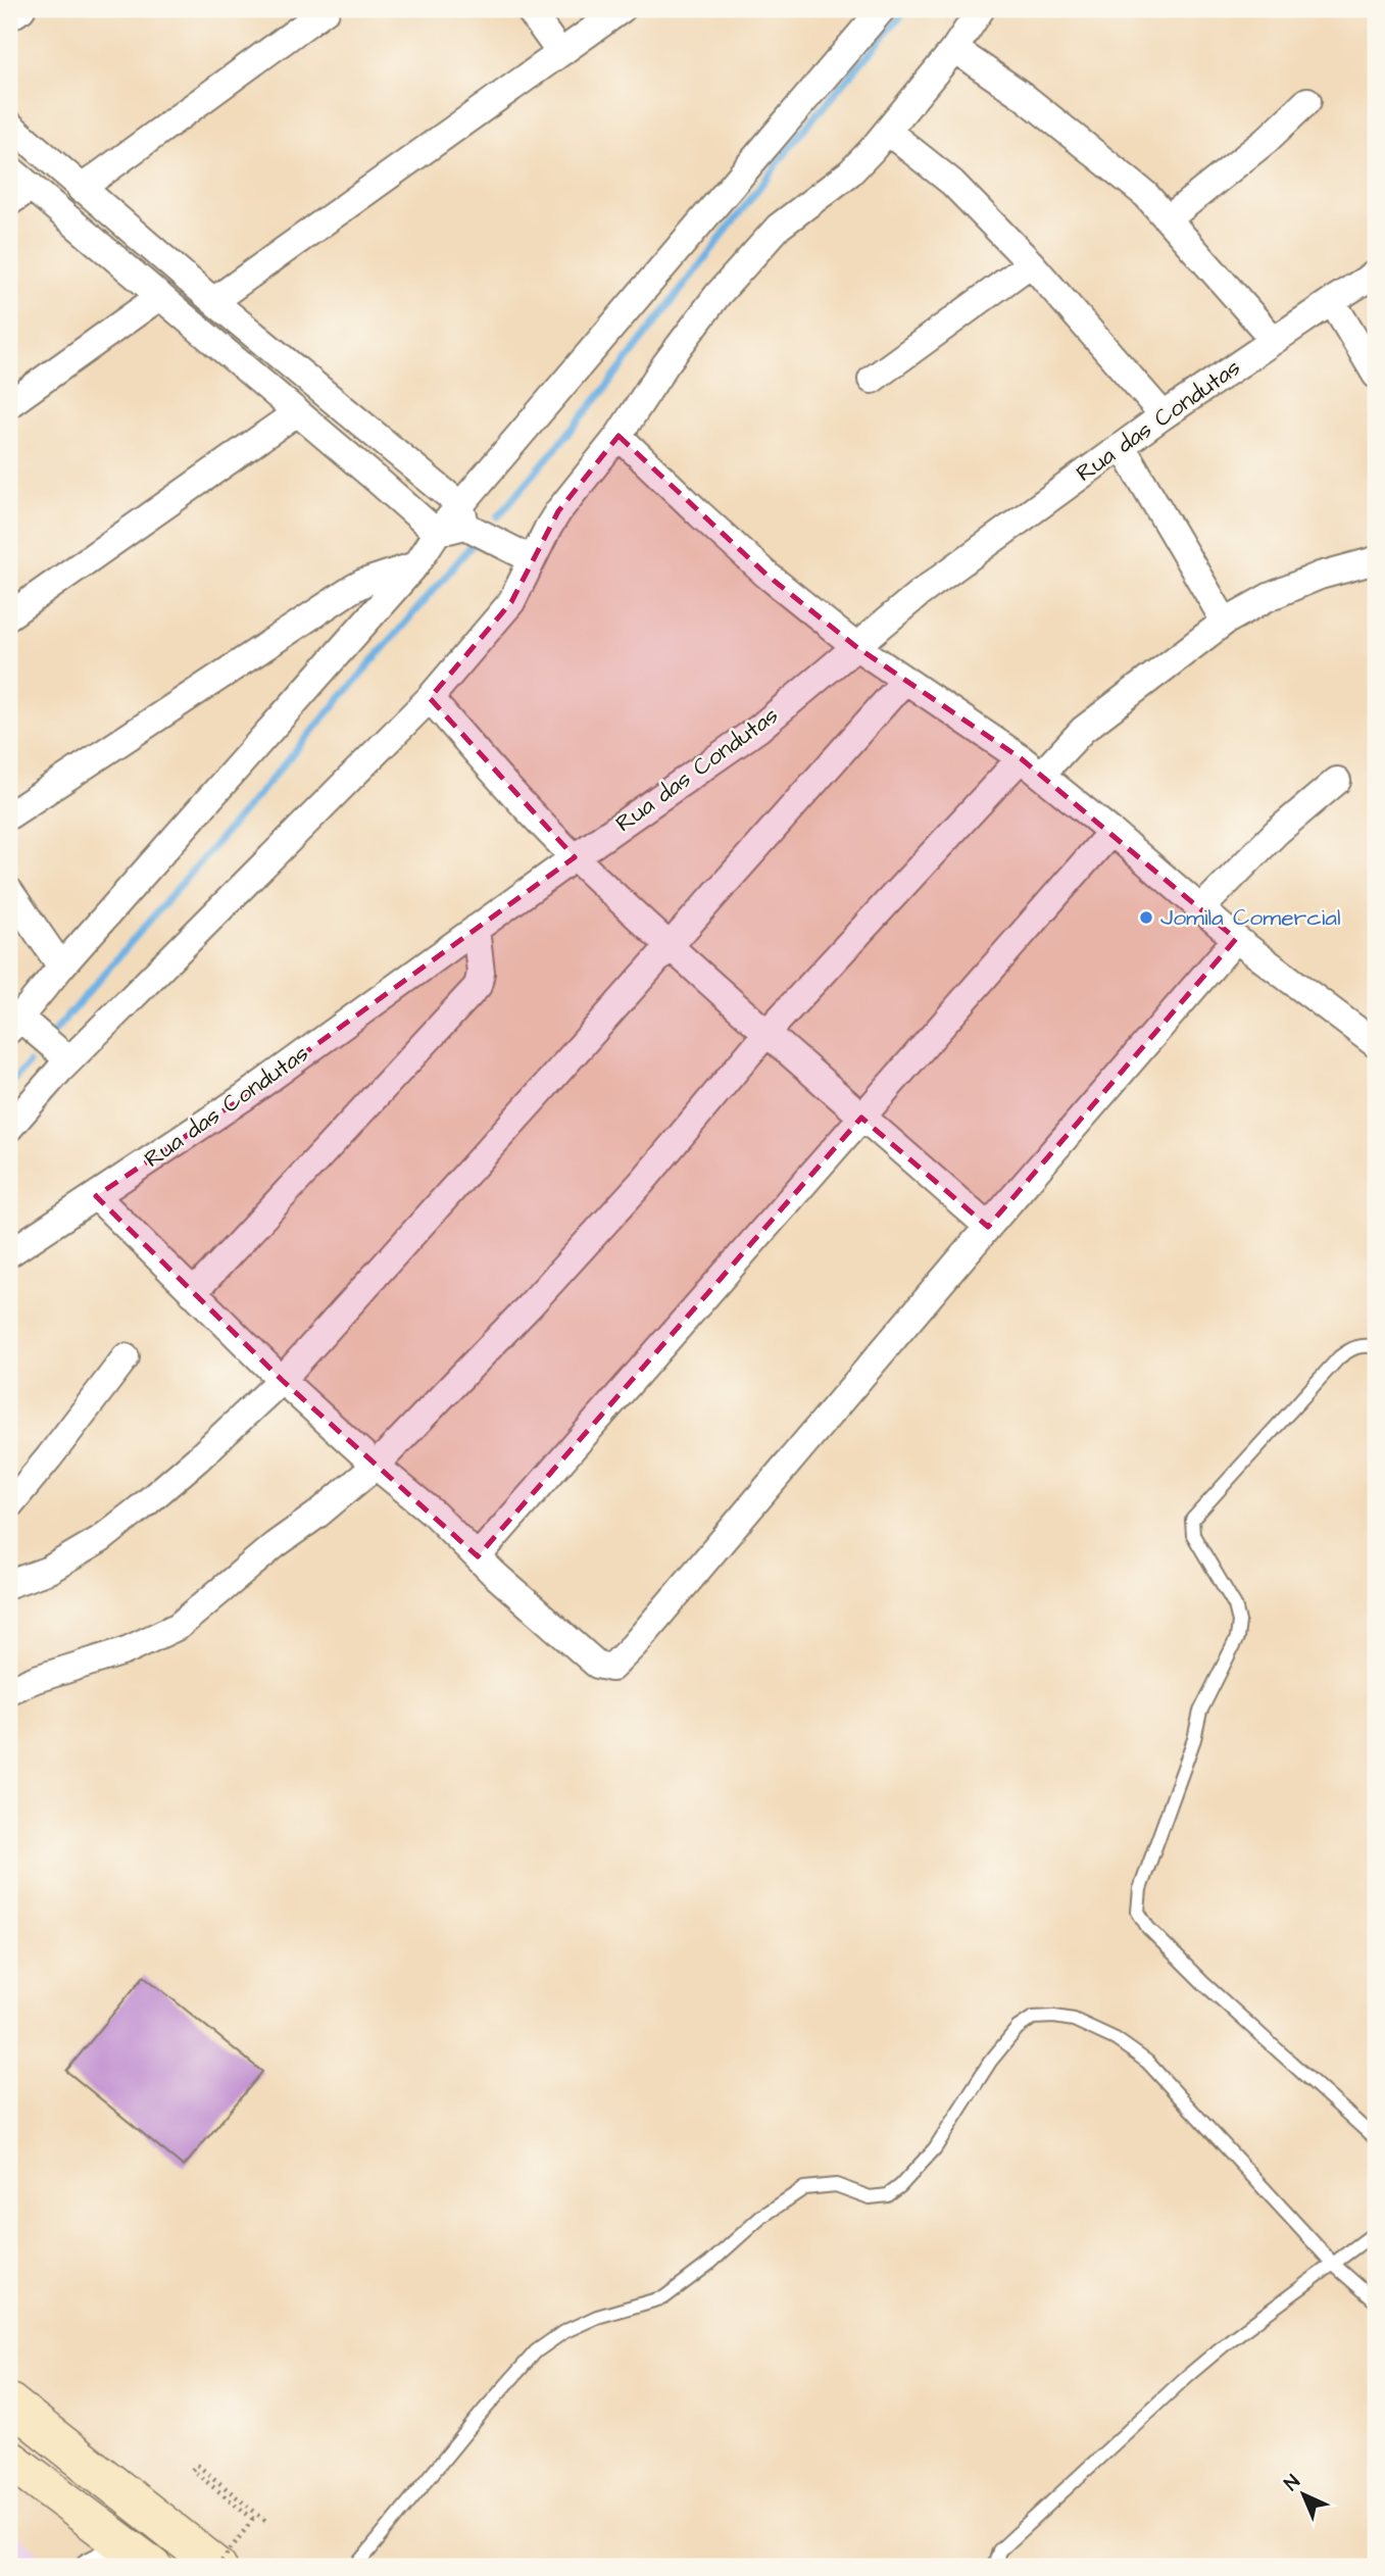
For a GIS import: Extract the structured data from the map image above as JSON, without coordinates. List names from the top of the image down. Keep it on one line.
{"streets":{"street":["Rua das Condutas"]},"places":["Jomila Comercial"],"north":"top left"}
